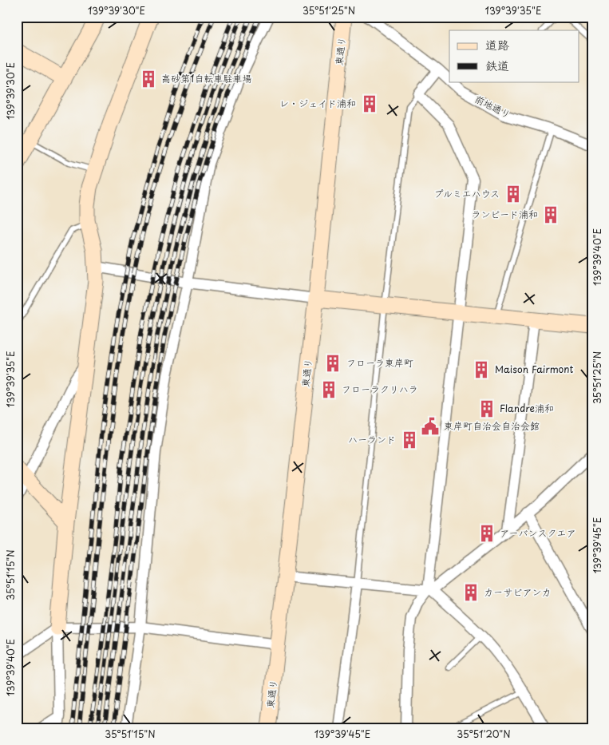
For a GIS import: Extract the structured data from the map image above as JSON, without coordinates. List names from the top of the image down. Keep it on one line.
{"streets":{"street":["東通り","前地通り"]},"places":{"building":["高砂第1自転車駐車場","レ・ジェイド浦和","プルミエハウス","ランピード浦和","フローラ東岸町","Maison Fairmont","フローラクリハラ","Flandre浦和","ハーランド","アーバンスクエア","カーサビアンカ"],"public building":["東岸町自治会自治会館"]},"legend":["道路","鉄道"],"coordinates":["139°39'30\"E","35°51'25\"N","139°39'35\"E","139°39'40\"E","139°39'45\"E","35°51'15\"N","35°51'20\"N"]}
